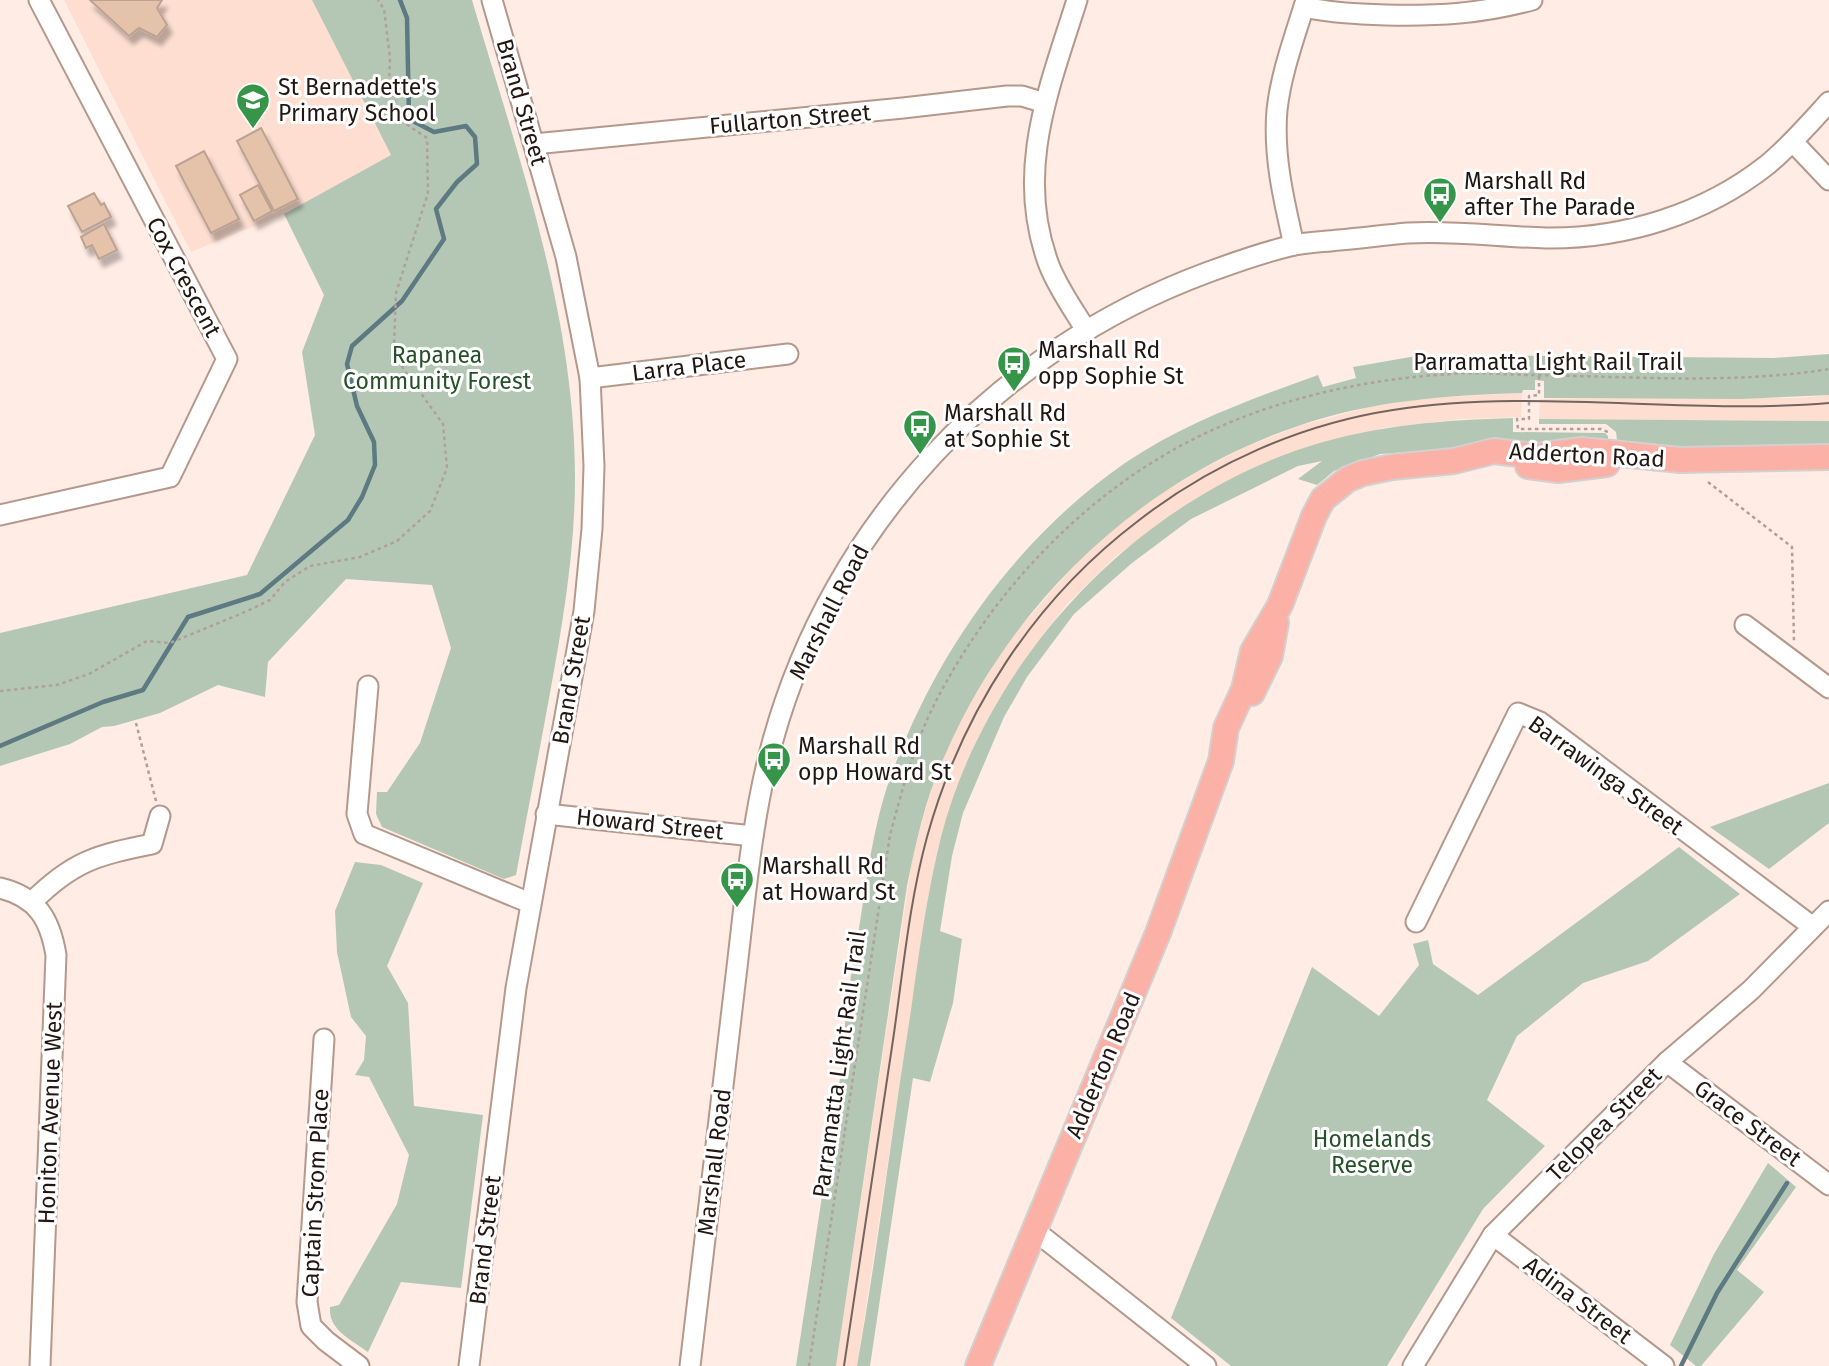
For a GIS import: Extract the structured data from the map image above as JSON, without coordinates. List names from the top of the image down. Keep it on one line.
{"streets":{"main road":["Adderton Road"],"street":["Brand Street","Fullarton Street","Cox Crescent","Larra Place","Marshall Road","Barrawinga Street","Howard Street","Honiton Avenue West","Grace Street","Telopea Street","Captain Strom Place","Adina Street"],"path":["Parramatta Light Rail Trail"]},"crossings":[["Brand Street","Fullarton Street"],["Brand Street","Larra Place"],["Brand Street","Howard Street"],["Marshall Road","Howard Street"],["Barrawinga Street","Telopea Street"],["Grace Street","Telopea Street"],["Telopea Street","Adina Street"]],"parks":["Rapanea Community Forest","Homelands Reserve"],"places":{"school or university":["St Bernadette's Primary School"],"bus stop":["Marshall Rd after The Parade","Marshall Rd opp Sophie St","Marshall Rd at Sophie St","Marshall Rd opp Howard St","Marshall Rd at Howard St"]}}
